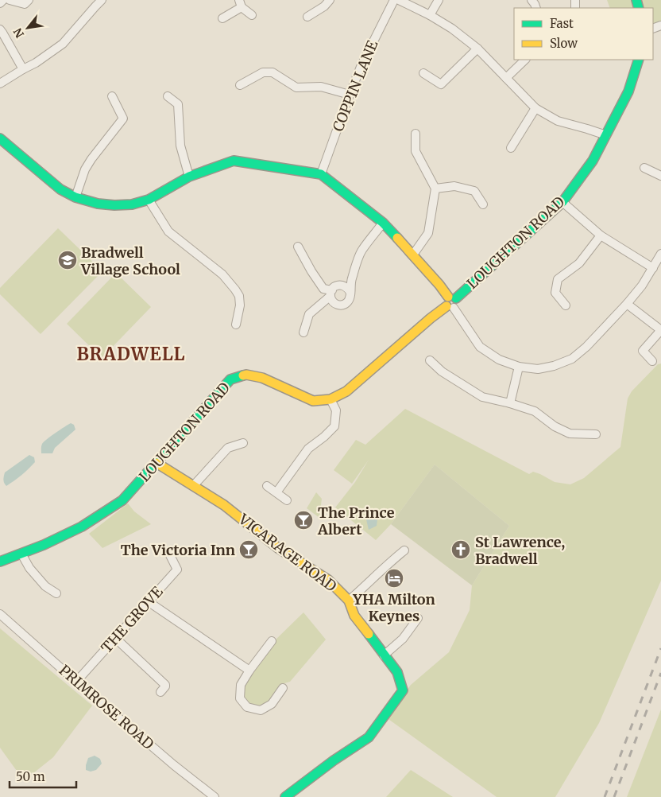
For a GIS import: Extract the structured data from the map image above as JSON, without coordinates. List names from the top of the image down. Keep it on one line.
{"streets":{"street":["COPPIN LANE","LOUGHTON ROAD","VICARAGE ROAD","THE GROVE","PRIMROSE ROAD"]},"crossings":[["LOUGHTON ROAD","VICARAGE ROAD"],["THE GROVE","PRIMROSE ROAD"]],"districts":["BRADWELL"],"places":{"school or university":["Bradwell Village School"],"bar":["The Prince Albert","The Victoria Inn"],"church":["St Lawrence, Bradwell"],"hotel":["YHA Milton Keynes"]},"legend":["Fast","Slow"],"scale_bar":"50 m","north":"bottom left"}
